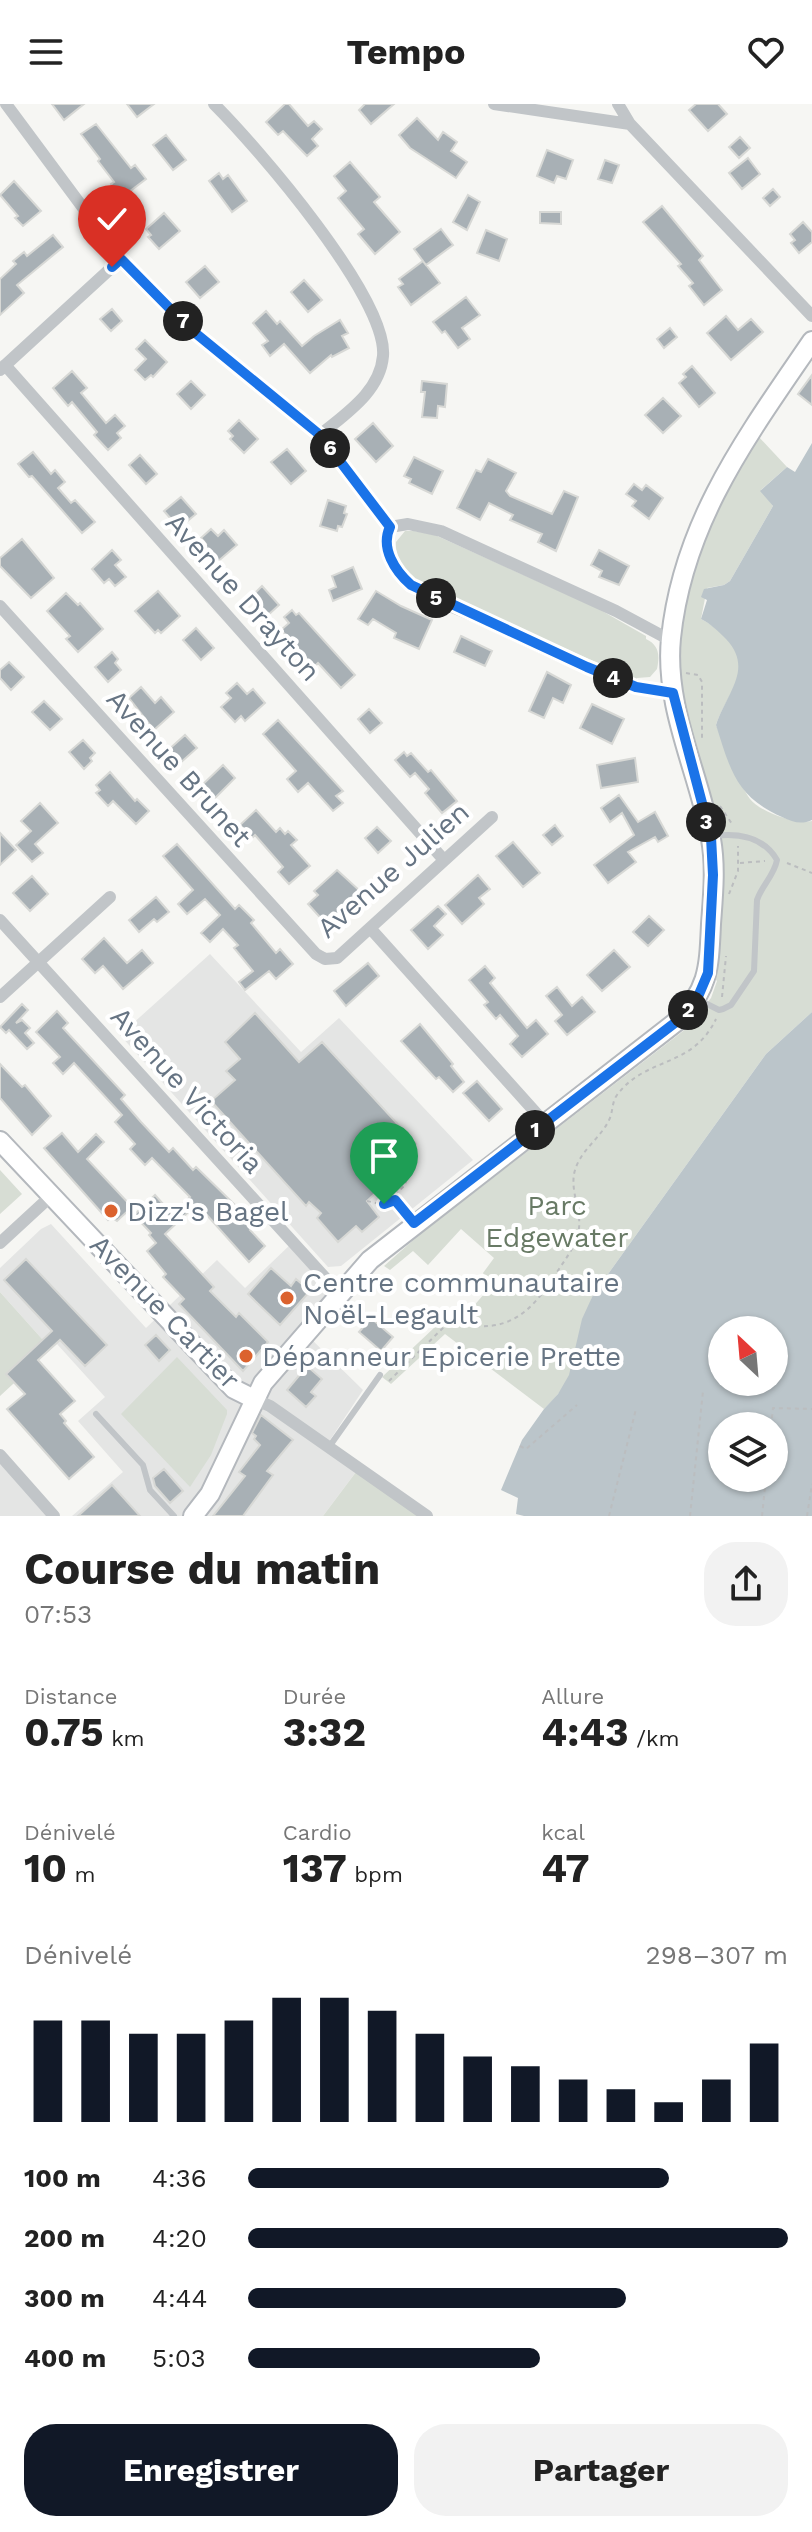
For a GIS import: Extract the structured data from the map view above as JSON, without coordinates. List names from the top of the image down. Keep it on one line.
{"streets":{"street":["Avenue Drayton","Avenue Brunet","Avenue Julien","Avenue Victoria","Avenue Cartier"]},"crossings":[["Avenue Drayton","Avenue Julien"],["Avenue Brunet","Avenue Julien"]],"parks":["Parc Edgewater"],"places":["Dizz's Bagel","Centre communautaire Noël-Legault","Dépanneur Epicerie Prette"],"north":"top left","page":{"header":"Tempo","pins":["7","6","5","4","3","2","1"],"heading":["Course du matin","07:53"],"stats":[["Distance","0.75 km"],["Durée","3:32"],["Allure","4:43 /km"],["Dénivelé","10 m"],["Cardio","137 bpm"],["kcal","47"]],"chart":["Dénivelé","298–307 m"],"list":[{"name":"100 m","note":"4:36"},{"name":"200 m","note":"4:20"},{"name":"300 m","note":"4:44"},{"name":"400 m","note":"5:03"}],"buttons":["Enregistrer","Partager"]}}
